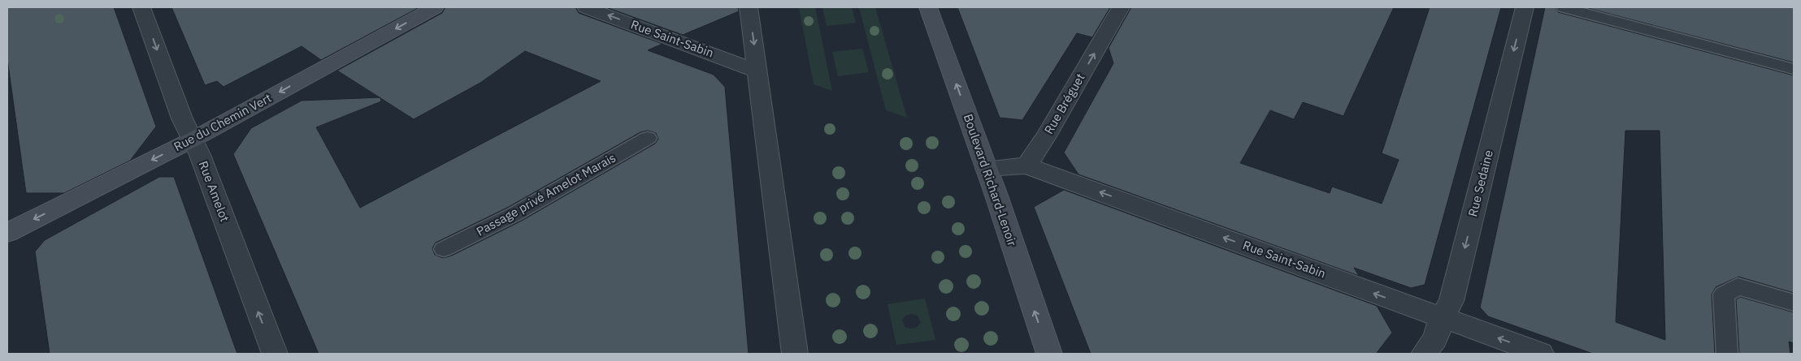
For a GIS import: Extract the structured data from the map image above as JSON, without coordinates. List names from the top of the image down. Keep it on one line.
{"streets":{"street":["Rue Saint-Sabin","Rue Bréguet","Rue du Chemin Vert","Boulevard Richard-Lenoir","Rue Sedaine","Rue Amelot"],"lane":["Passage privé Amelot Marais"]},"crossings":[["Rue Saint-Sabin","Rue Bréguet"],["Rue Saint-Sabin","Rue Sedaine"],["Rue du Chemin Vert","Rue Amelot"]],"one_way":["Rue Saint-Sabin","Rue Bréguet","Rue du Chemin Vert","Boulevard Richard-Lenoir","Rue Sedaine"]}
